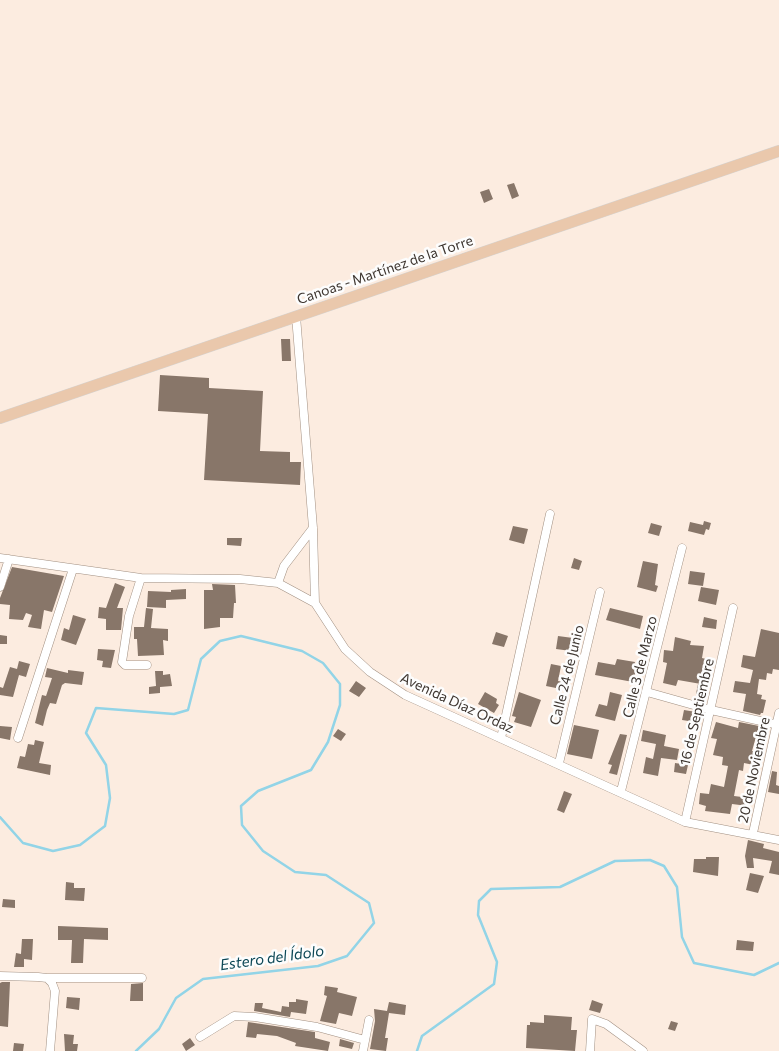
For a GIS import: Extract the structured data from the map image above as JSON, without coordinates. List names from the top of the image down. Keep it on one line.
{"streets":{"main road":["Canoas - Martínez de la Torre"],"street":["Calle 3 de Marzo","Calle 24 de Junio","Avenida Díaz Ordaz","16 de Septiembre","20 de Noviembre"]},"crossings":[["Calle 3 de Marzo","Avenida Díaz Ordaz"],["Calle 24 de Junio","Avenida Díaz Ordaz"],["Avenida Díaz Ordaz","16 de Septiembre"],["Avenida Díaz Ordaz","20 de Noviembre"]],"water":["Estero del Ídolo"]}
